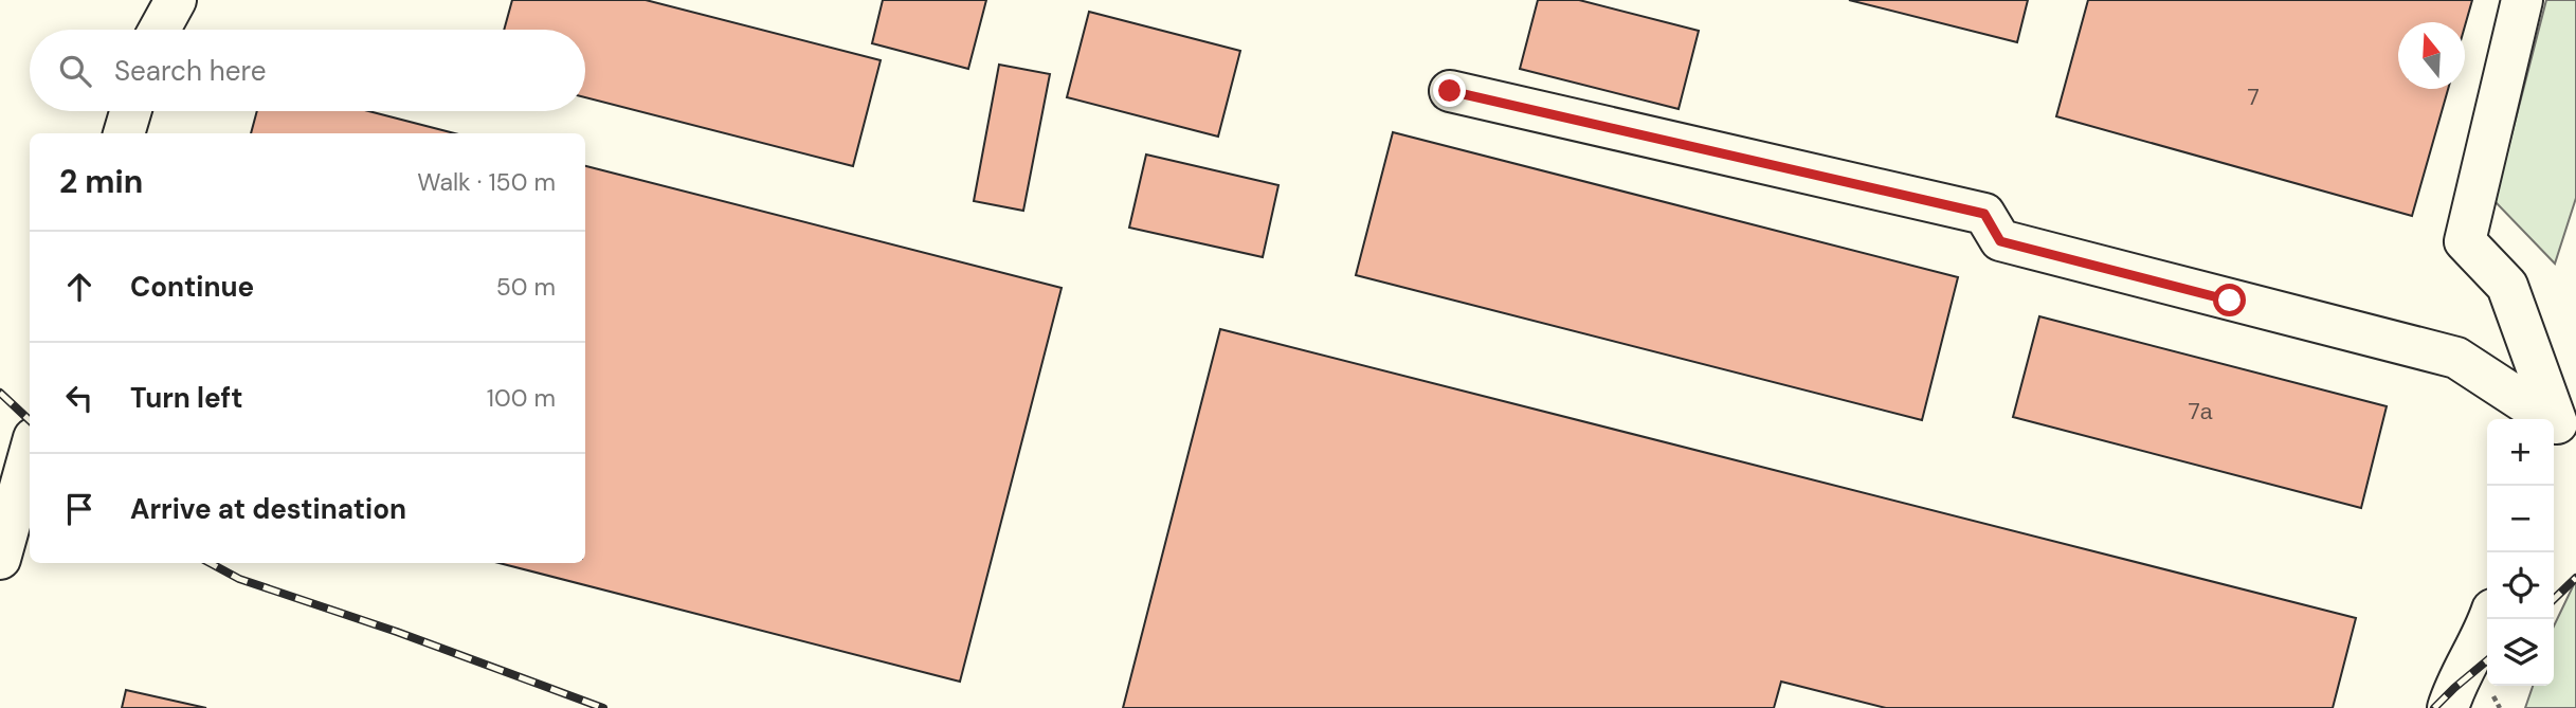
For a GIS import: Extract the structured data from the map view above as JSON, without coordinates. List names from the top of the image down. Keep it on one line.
{"house_numbers":["7","7а"],"north":"top","page":{"search":"Search here","heading":["2 min","Walk · 150 m"],"list":[["Continue","50 m"],["Turn left","100 m"],"Arrive at destination"],"map_buttons":["+","−"]}}
